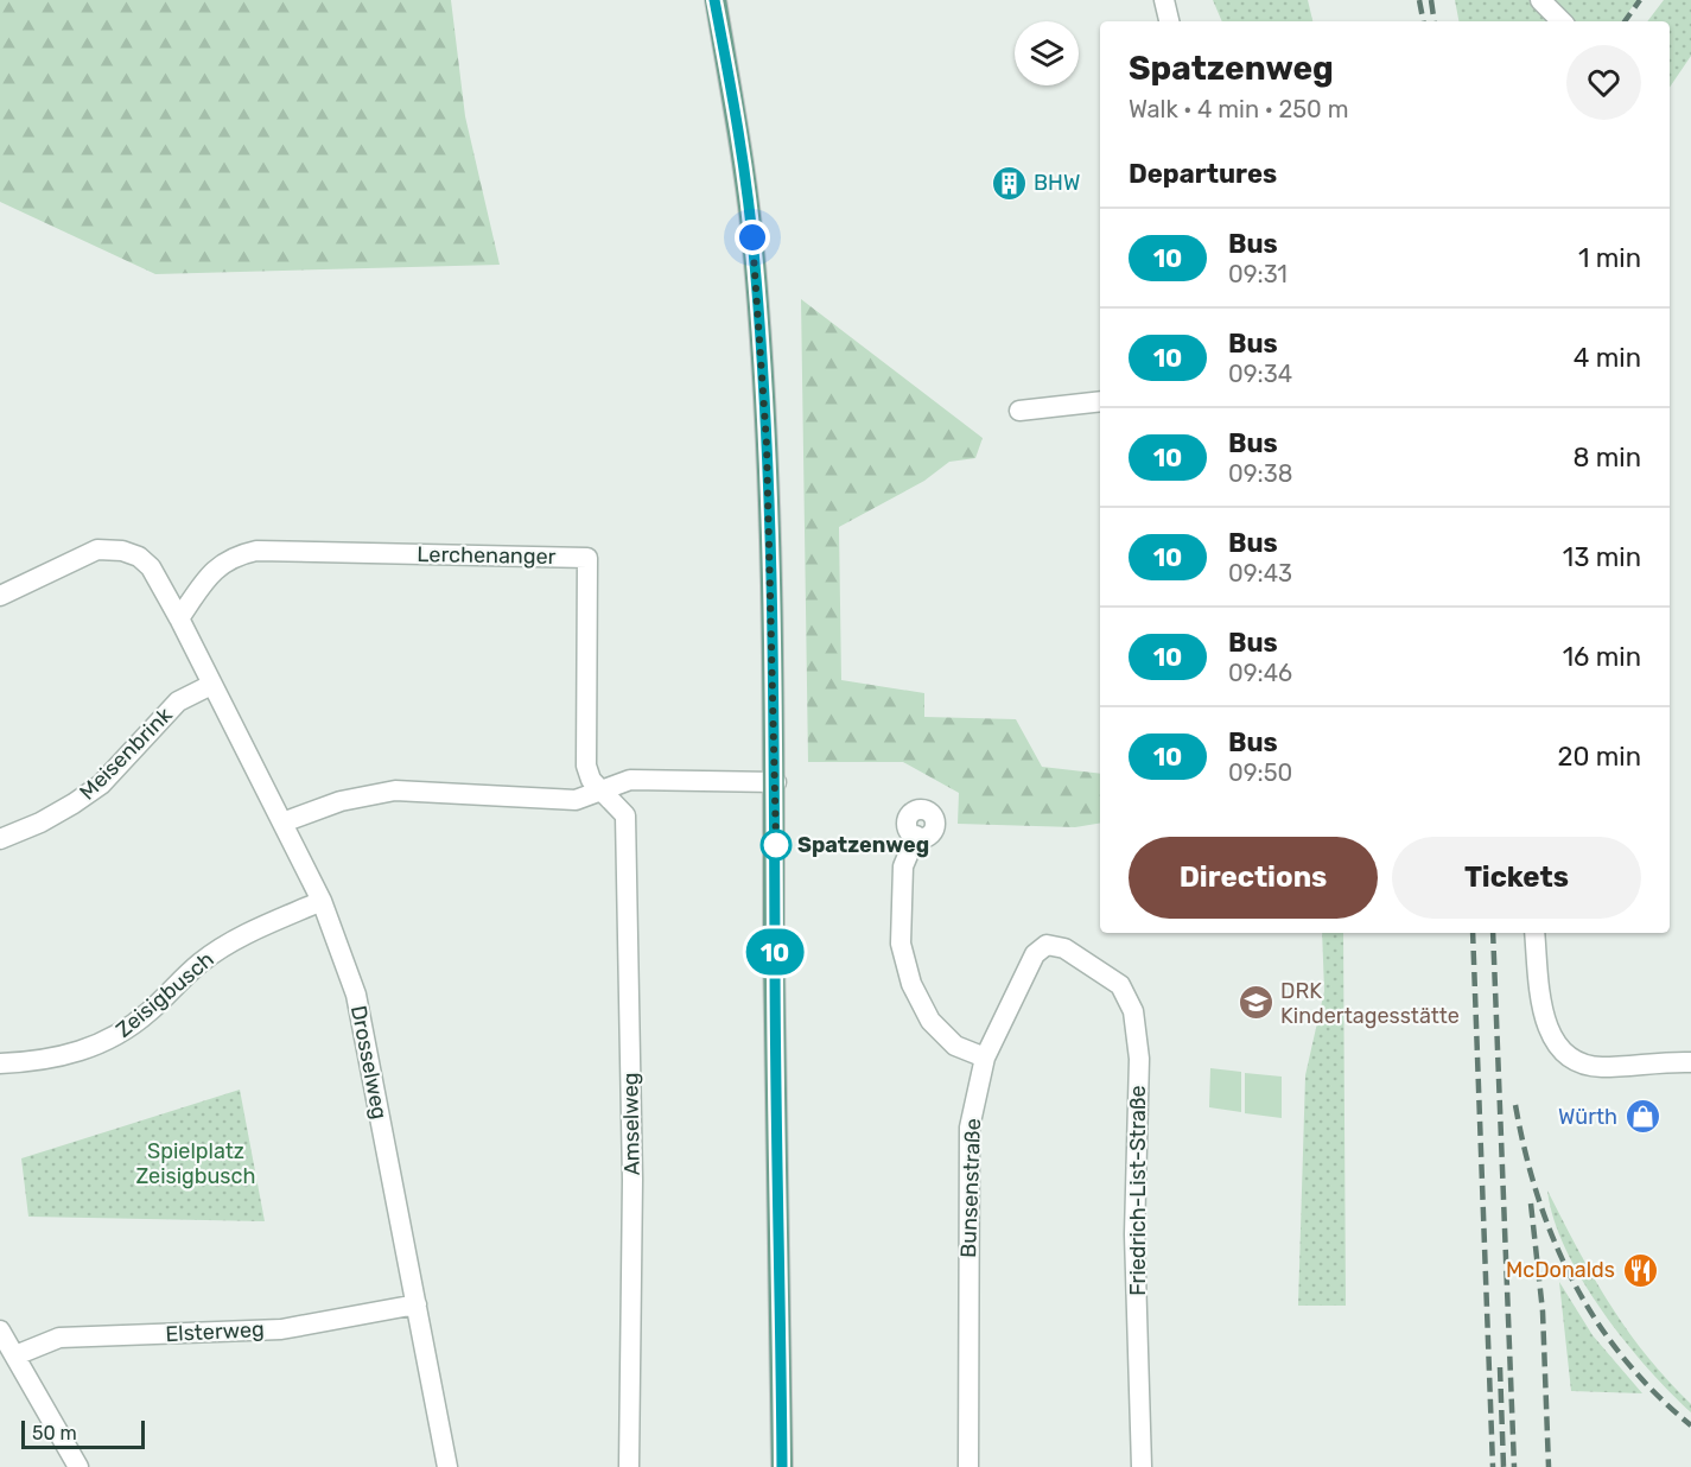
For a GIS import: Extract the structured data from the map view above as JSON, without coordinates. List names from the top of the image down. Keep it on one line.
{"streets":{"street":["Lerchenanger","Meisenbrink","Zeisigbusch","Drosselweg","Amselweg","Bunsenstraße","Friedrich-List-Straße","Elsterweg"]},"crossings":[["Lerchenanger","Drosselweg"],["Lerchenanger","Amselweg"],["Meisenbrink","Drosselweg"],["Zeisigbusch","Drosselweg"],["Drosselweg","Elsterweg"],["Bunsenstraße","Friedrich-List-Straße"]],"parks":["Spielplatz Zeisigbusch"],"places":{"building":["BHW"],"other":["Spatzenweg"],"school or university":["DRK Kindertagesstätte"],"shop":["Würth"],"restaurant":["McDonalds"]},"lines":["bus line 10"],"scale_bar":"50 m","page":{"on_map":"10","heading":[["Spatzenweg","Walk · 4 min · 250 m"],"Departures"],"list":[{"mark":"10","name":"Bus","note":"09:31","value":"1 min"},{"mark":"10","name":"Bus","note":"09:34","value":"4 min"},{"mark":"10","name":"Bus","note":"09:38","value":"8 min"},{"mark":"10","name":"Bus","note":"09:43","value":"13 min"},{"mark":"10","name":"Bus","note":"09:46","value":"16 min"},{"mark":"10","name":"Bus","note":"09:50","value":"20 min"}],"buttons":["Directions","Tickets"],"scale":"50 m"}}
